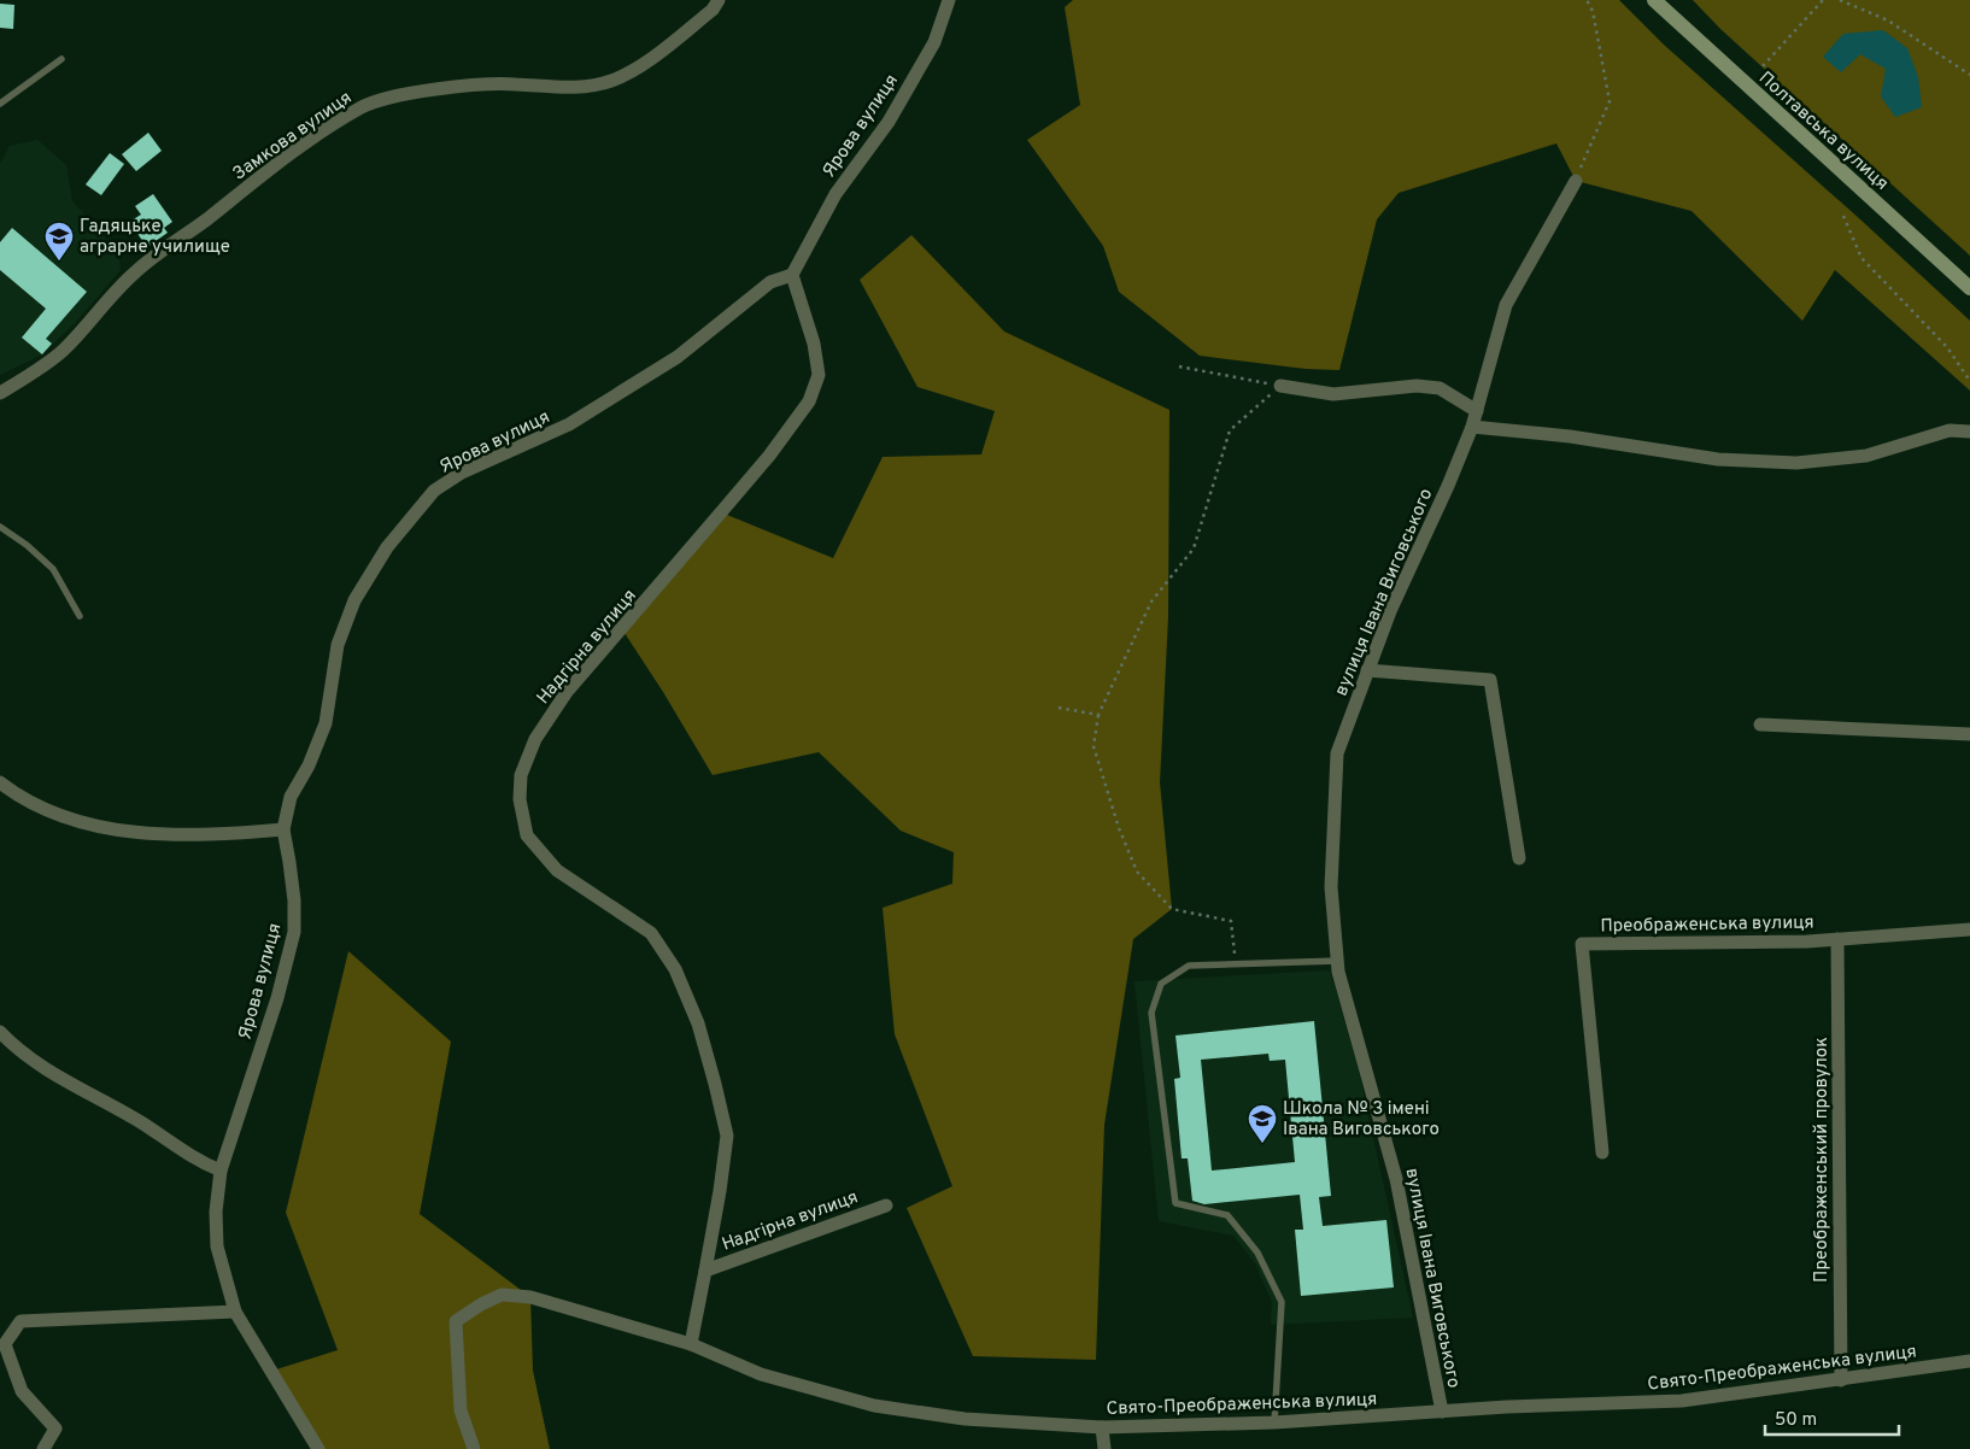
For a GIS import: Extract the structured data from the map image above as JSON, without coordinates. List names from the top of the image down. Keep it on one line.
{"streets":{"main road":["Полтавська вулиця"],"street":["Ярова вулиця","Замкова вулиця","вулиця Івана Виговського","Надгірна вулиця","Преображенська вулиця","Преображенський провулок","Свято-Преображенська вулиця"]},"crossings":[["Ярова вулиця","Надгірна вулиця"],["вулиця Івана Виговського","Свято-Преображенська вулиця"],["Надгірна вулиця","Свято-Преображенська вулиця"],["Преображенська вулиця","Преображенський провулок"],["Преображенський провулок","Свято-Преображенська вулиця"]],"places":{"school or university":["Гадяцьке аграрне училище","Школа № 3 імені Івана Виговського"]},"scale_bar":"50 m"}
